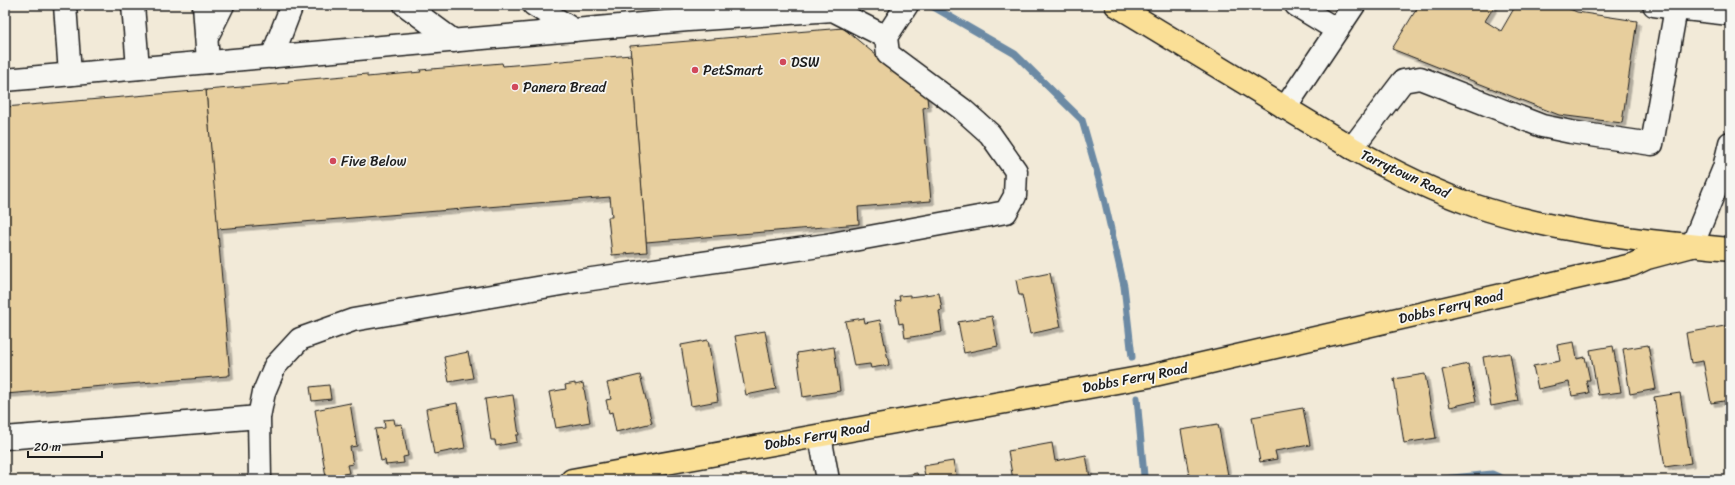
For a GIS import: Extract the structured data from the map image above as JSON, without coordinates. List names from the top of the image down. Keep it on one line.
{"streets":{"main road":["Tarrytown Road","Dobbs Ferry Road"]},"crossings":[["Tarrytown Road","Dobbs Ferry Road"]],"places":["DSW","PetSmart","Panera Bread","Five Below"],"scale_bar":"20 m"}
